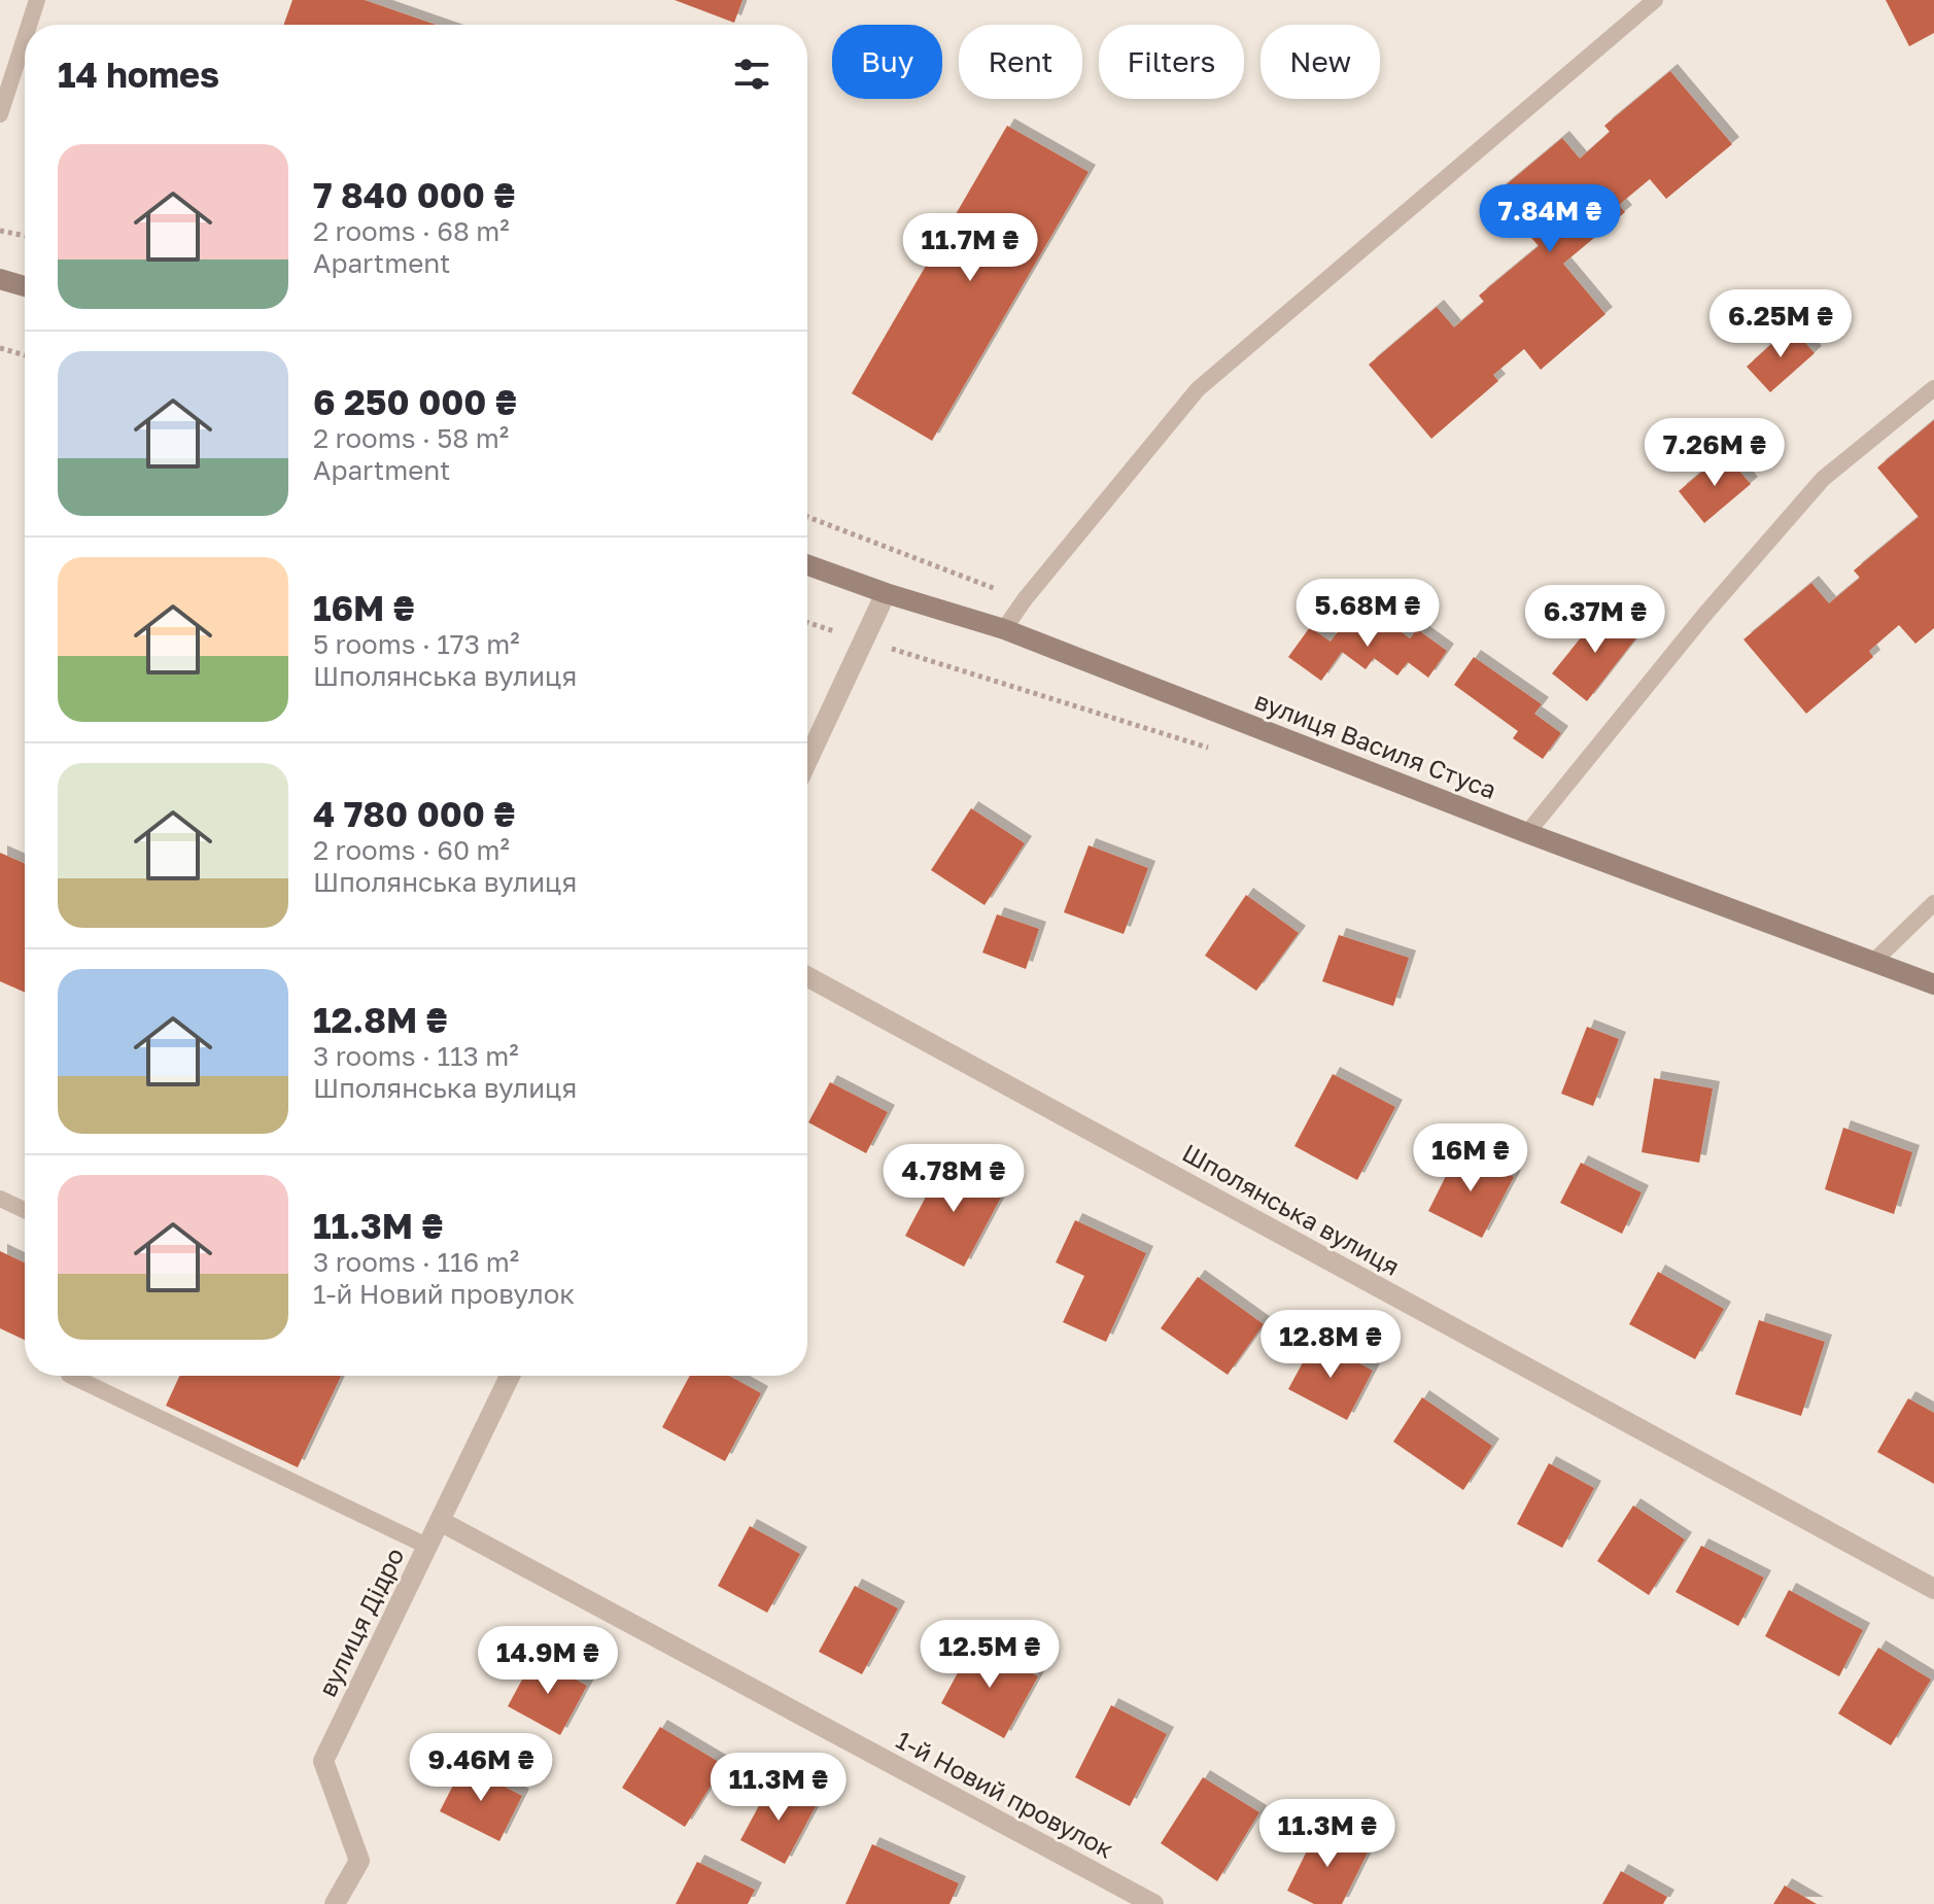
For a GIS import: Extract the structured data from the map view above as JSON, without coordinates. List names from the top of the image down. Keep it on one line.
{"streets":{"street":["вулиця Василя Стуса","Шполянська вулиця","вулиця Дідро","1-й Новий провулок"]},"crossings":[["вулиця Дідро","1-й Новий провулок"]],"page":{"chip":["Buy","Rent","Filters","New"],"heading":"14 homes","list":[{"name":"7 840 000 ₴","note":"2 rooms · 68 m² · Apartment"},{"name":"6 250 000 ₴","note":"2 rooms · 58 m² · Apartment"},{"name":"16M ₴","note":"5 rooms · 173 m² · Шполянська вулиця"},{"name":"4 780 000 ₴","note":"2 rooms · 60 m² · Шполянська вулиця"},{"name":"12.8M ₴","note":"3 rooms · 113 m² · Шполянська вулиця"},{"name":"11.3M ₴","note":"3 rooms · 116 m² · 1-й Новий провулок"}],"price":["7.84M ₴","11.7M ₴","6.25M ₴","7.26M ₴","5.68M ₴","6.37M ₴","16M ₴","4.78M ₴","12.8M ₴","12.5M ₴","14.9M ₴","9.46M ₴","11.3M ₴","11.3M ₴"]}}
